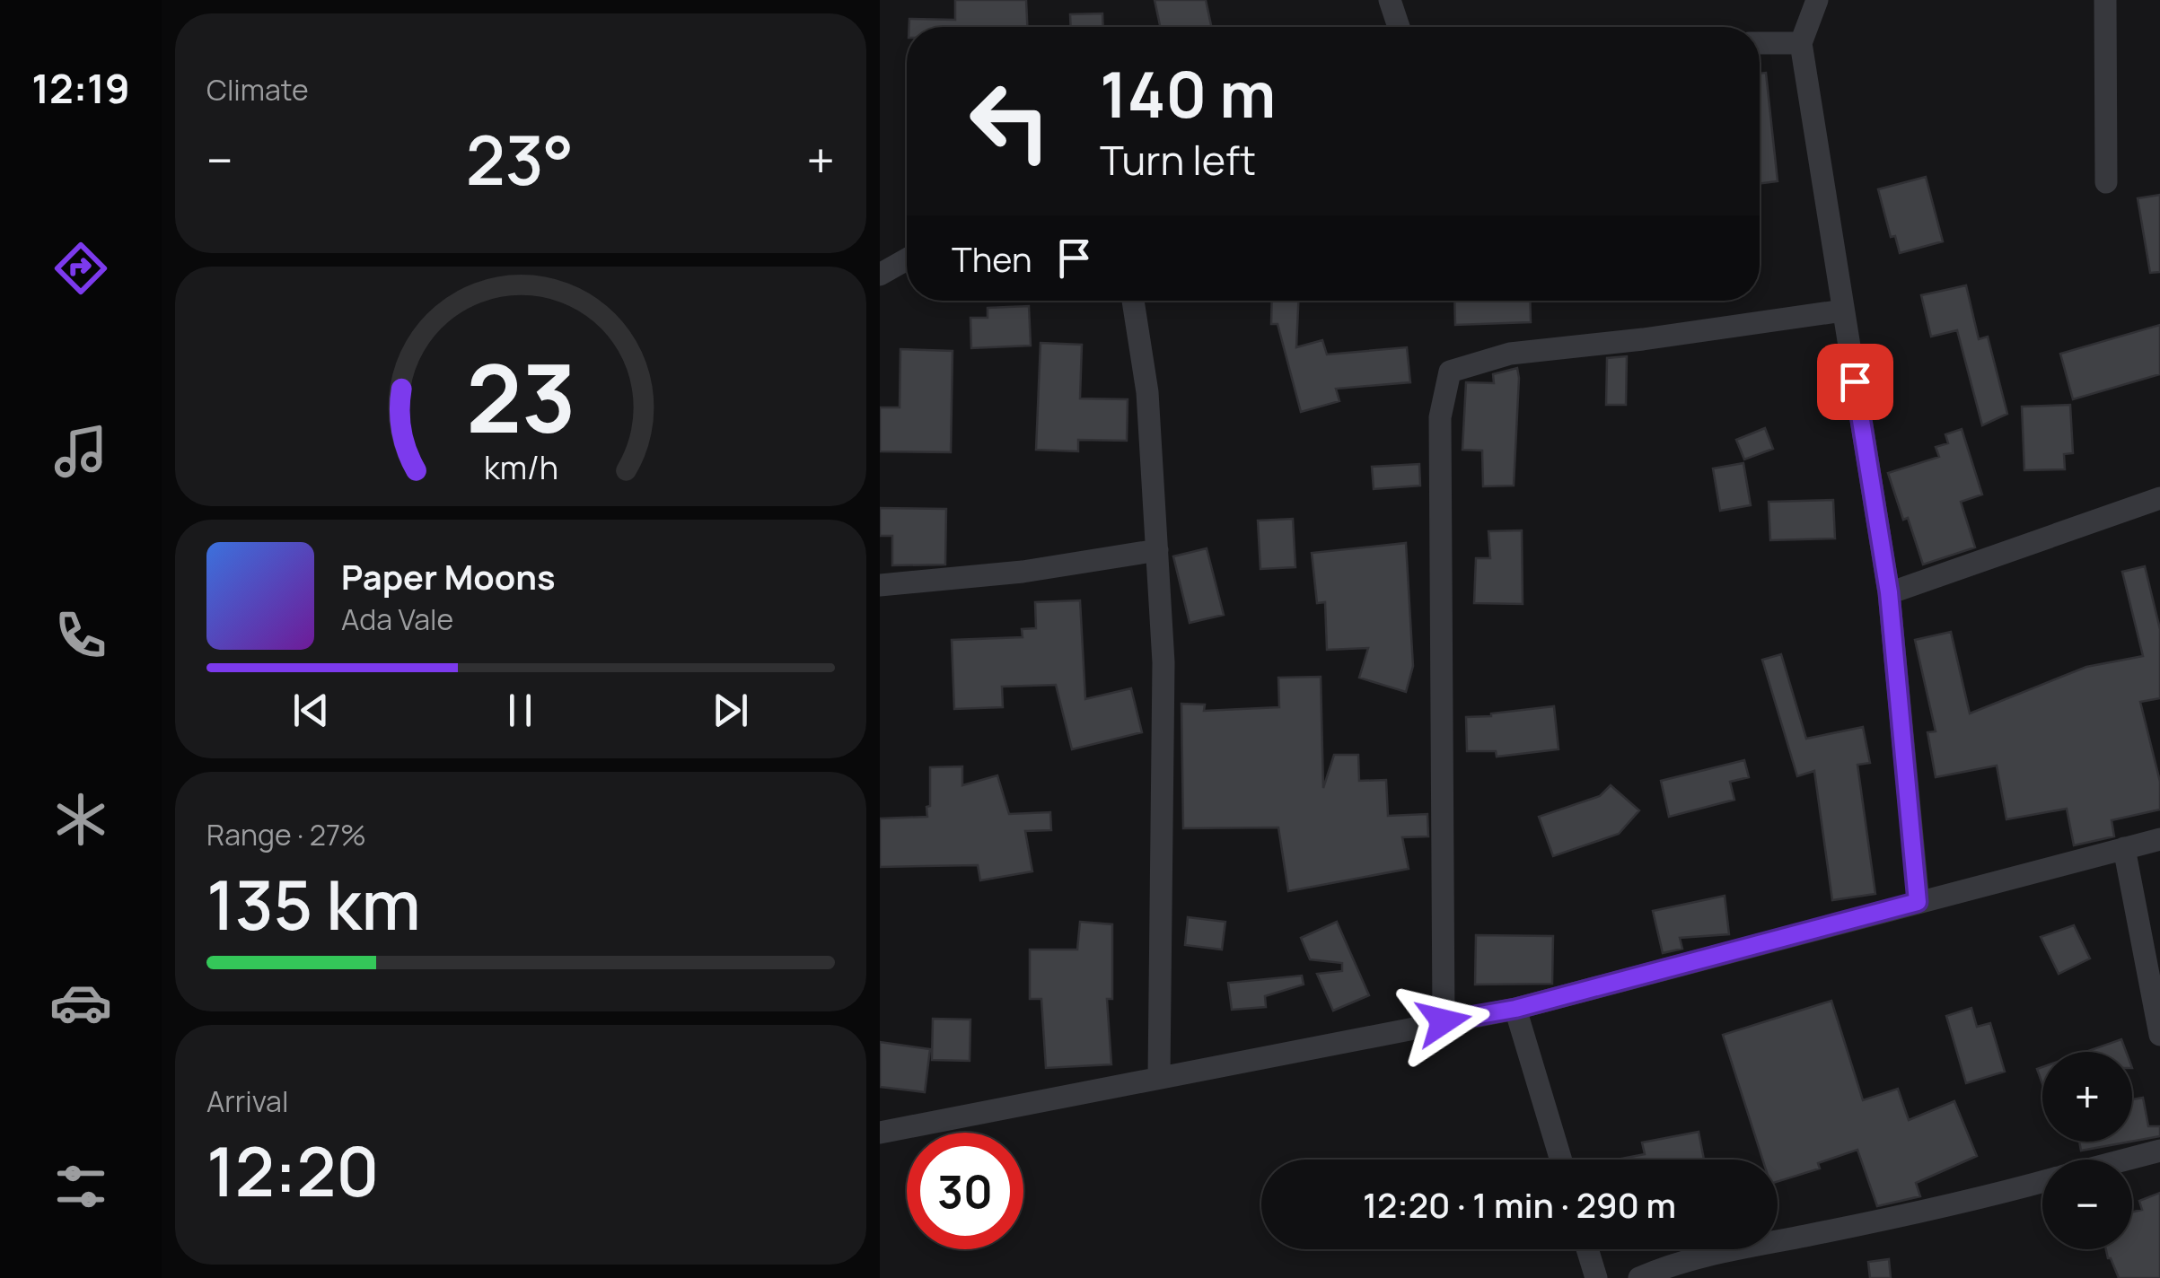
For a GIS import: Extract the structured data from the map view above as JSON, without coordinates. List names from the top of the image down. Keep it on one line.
{"page":{"tabs":"12:19","tile":["Climate",["Range · 27%","135 km"],["Arrival","12:20"]],"turn":["140 m","Turn left"],"heat":["−","23°","+"],"then":"Then","song":["Paper Moons","Ada Vale"],"map_buttons":["+","−"],"limit":"30","trip":"12:20 · 1 min · 290 m","gauge":["23","km/h"]}}
